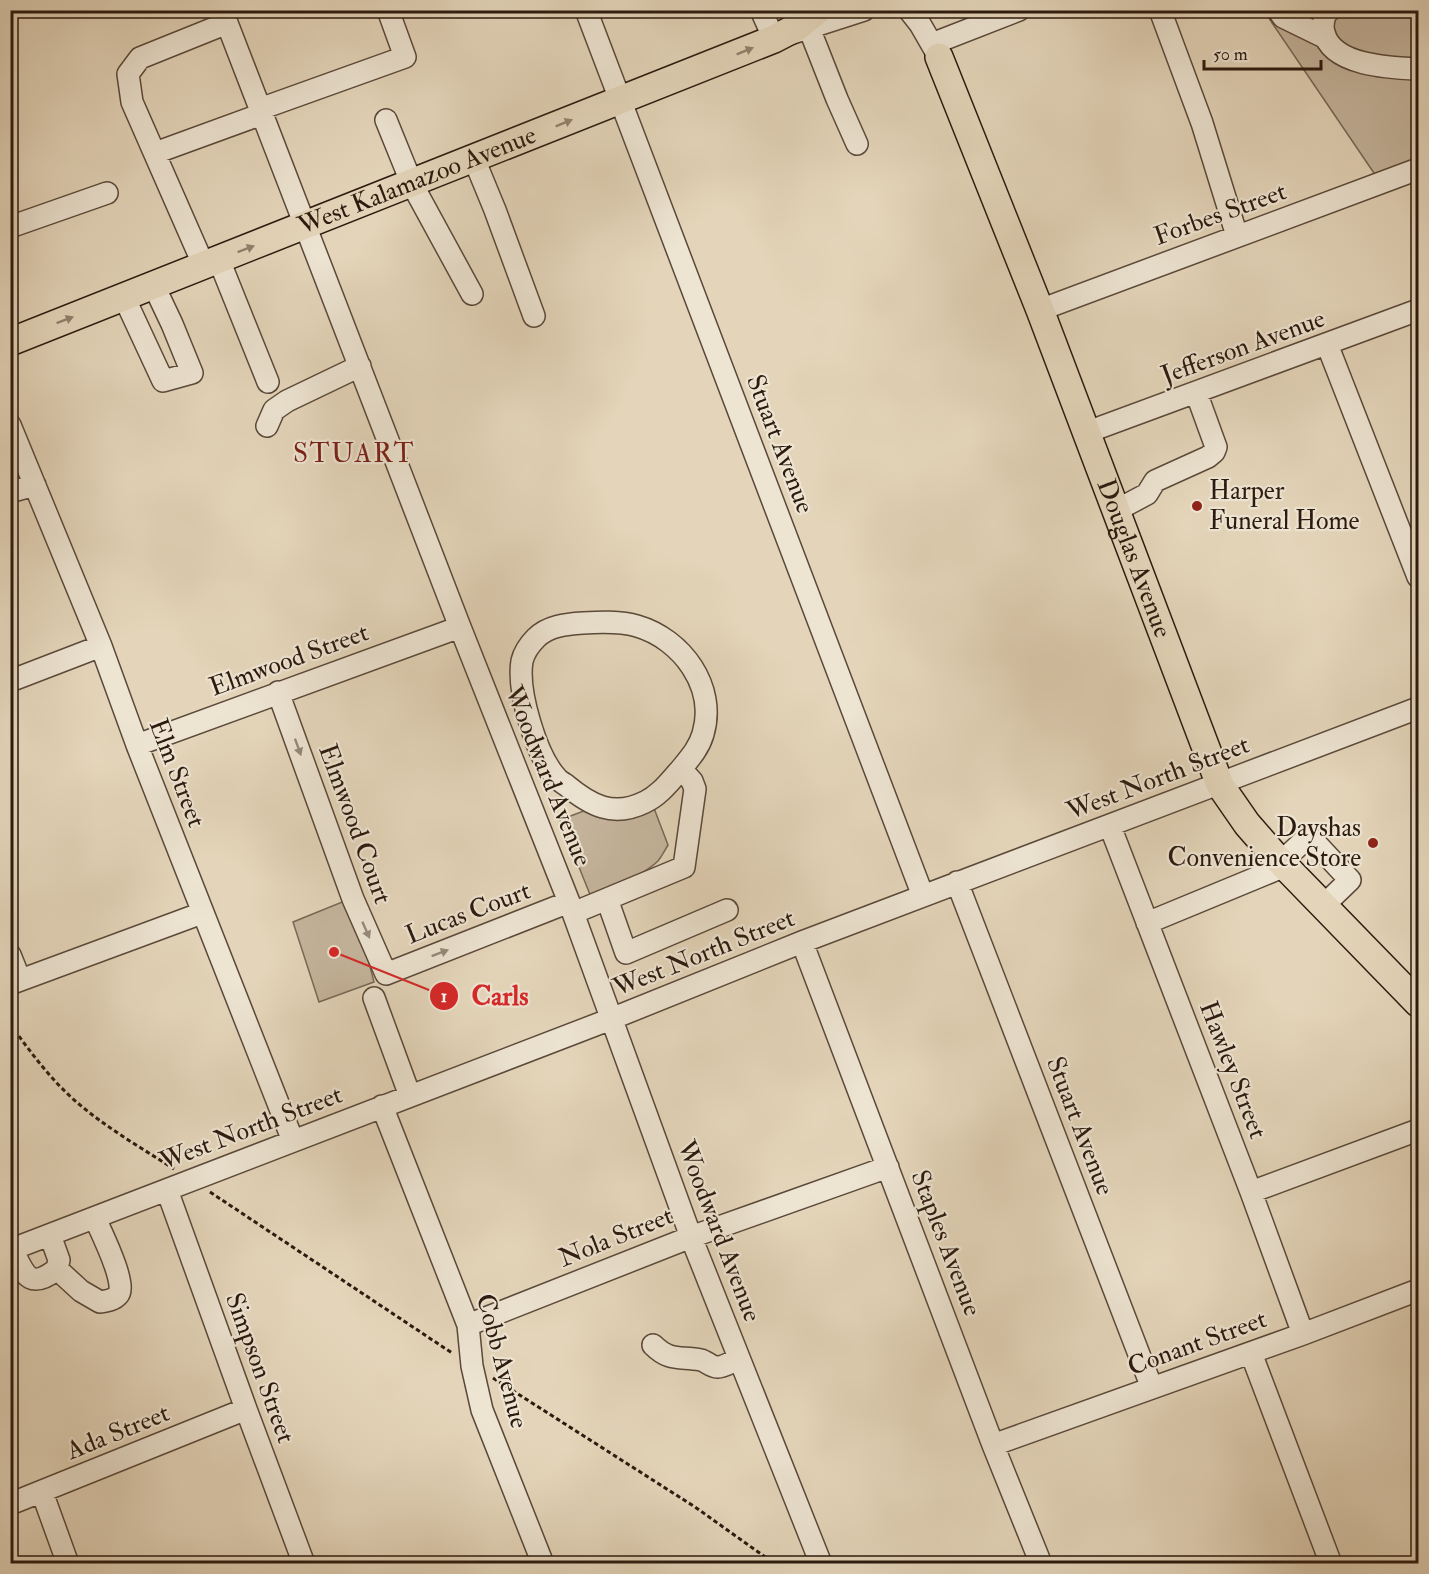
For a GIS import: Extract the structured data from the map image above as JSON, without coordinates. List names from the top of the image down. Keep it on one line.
{"streets":{"main road":["West Kalamazoo Avenue","Douglas Avenue"],"street":["Forbes Street","Jefferson Avenue","Stuart Avenue","Elmwood Street","Elm Street","Woodward Avenue","West North Street","Elmwood Court","Lucas Court","Hawley Street","Nola Street","Staples Avenue","Conant Street","Cobb Avenue","Simpson Street","Ada Street"]},"crossings":[["West Kalamazoo Avenue","Stuart Avenue"],["West Kalamazoo Avenue","Woodward Avenue"],["Forbes Street","Douglas Avenue"],["Jefferson Avenue","Douglas Avenue"],["Stuart Avenue","West North Street"],["Stuart Avenue","Conant Street"],["Douglas Avenue","West North Street"],["Elmwood Street","Elm Street"],["Elmwood Street","Woodward Avenue"],["Elmwood Street","Elmwood Court"],["Elm Street","West North Street"],["Woodward Avenue","West North Street"],["Woodward Avenue","Lucas Court"],["Woodward Avenue","Nola Street"],["West North Street","Hawley Street"],["West North Street","Staples Avenue"],["West North Street","Cobb Avenue"],["West North Street","Simpson Street"],["Elmwood Court","Lucas Court"],["Hawley Street","Conant Street"],["Nola Street","Staples Avenue"],["Nola Street","Cobb Avenue"],["Staples Avenue","Conant Street"],["Simpson Street","Ada Street"]],"one_way":["West Kalamazoo Avenue","Elmwood Court","Lucas Court"],"districts":["STUART"],"places":["Harper Funeral Home","Dayshas Convenience Store","Carls"],"scale_bar":"50 m"}
